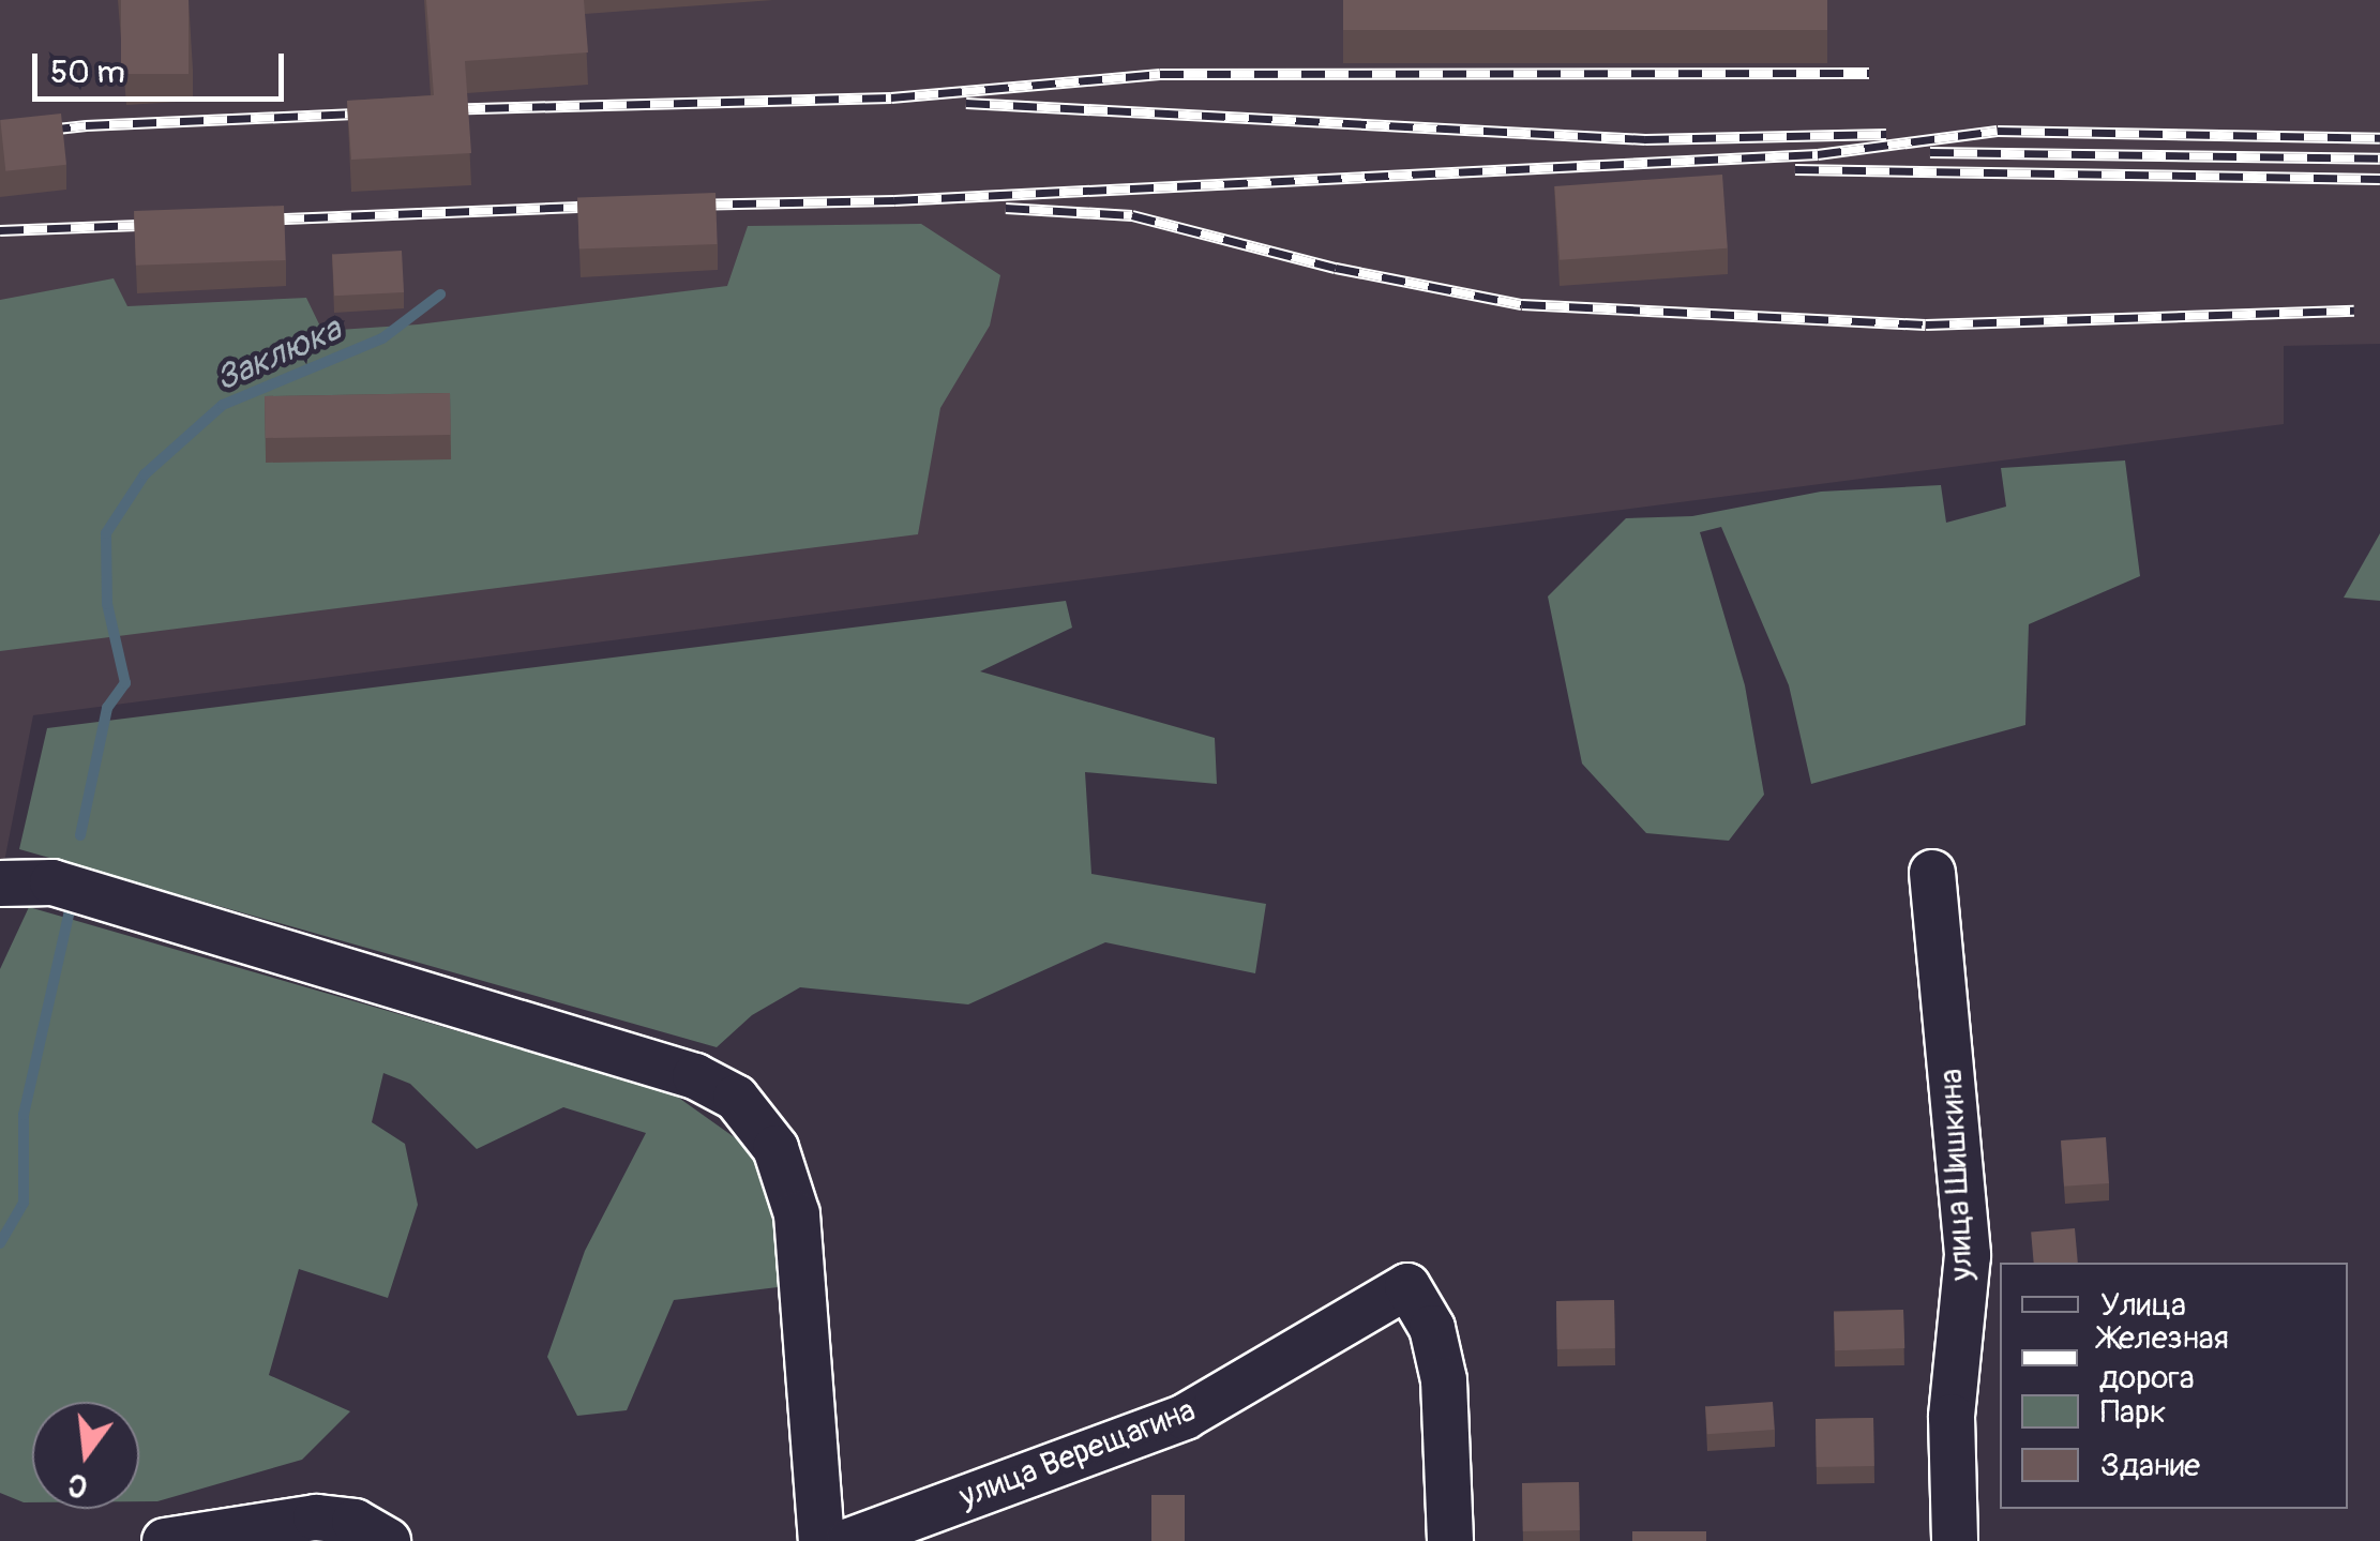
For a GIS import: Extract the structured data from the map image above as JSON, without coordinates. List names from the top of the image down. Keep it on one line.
{"streets":{"lane":["улица Шишкина","улица Верещагина"]},"water":["Заклюка"],"legend":["Улица","Железная дорога","Парк","Здание"],"scale_bar":"50 m","north":"bottom"}
